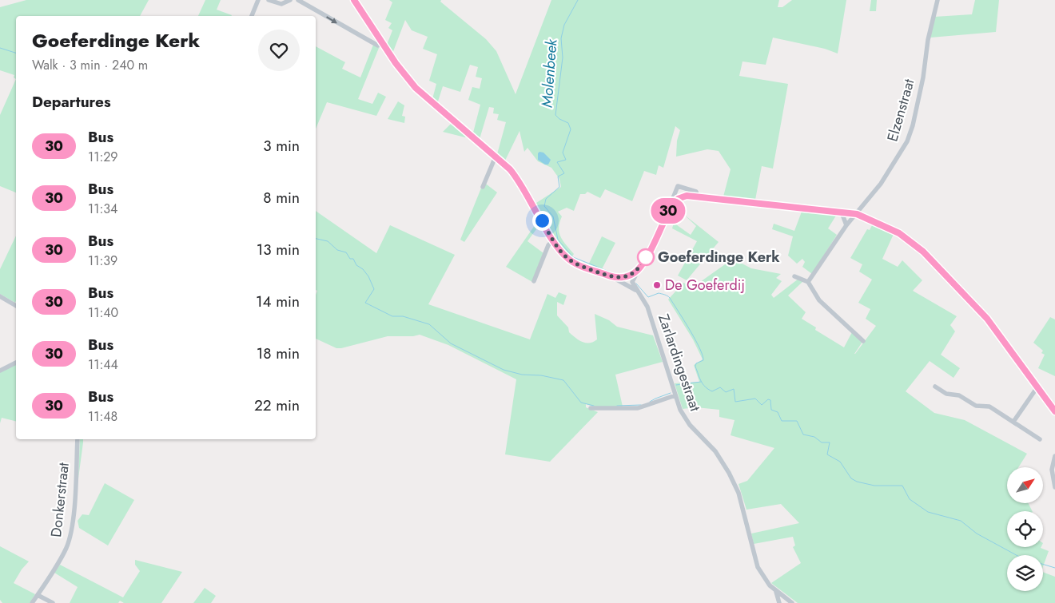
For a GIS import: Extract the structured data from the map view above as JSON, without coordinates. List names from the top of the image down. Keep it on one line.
{"streets":{"street":["Elzenstraat","Zarlardingestraat","Donkerstraat"]},"water":["Molenbeek"],"places":["Goeferdinge Kerk","De Goeferdij"],"lines":["bus line 30"],"north":"top right","page":{"on_map":"30","heading":[["Goeferdinge Kerk","Walk · 3 min · 240 m"],"Departures"],"list":[{"mark":"30","name":"Bus","note":"11:29","value":"3 min"},{"mark":"30","name":"Bus","note":"11:34","value":"8 min"},{"mark":"30","name":"Bus","note":"11:39","value":"13 min"},{"mark":"30","name":"Bus","note":"11:40","value":"14 min"},{"mark":"30","name":"Bus","note":"11:44","value":"18 min"},{"mark":"30","name":"Bus","note":"11:48","value":"22 min"}]}}
